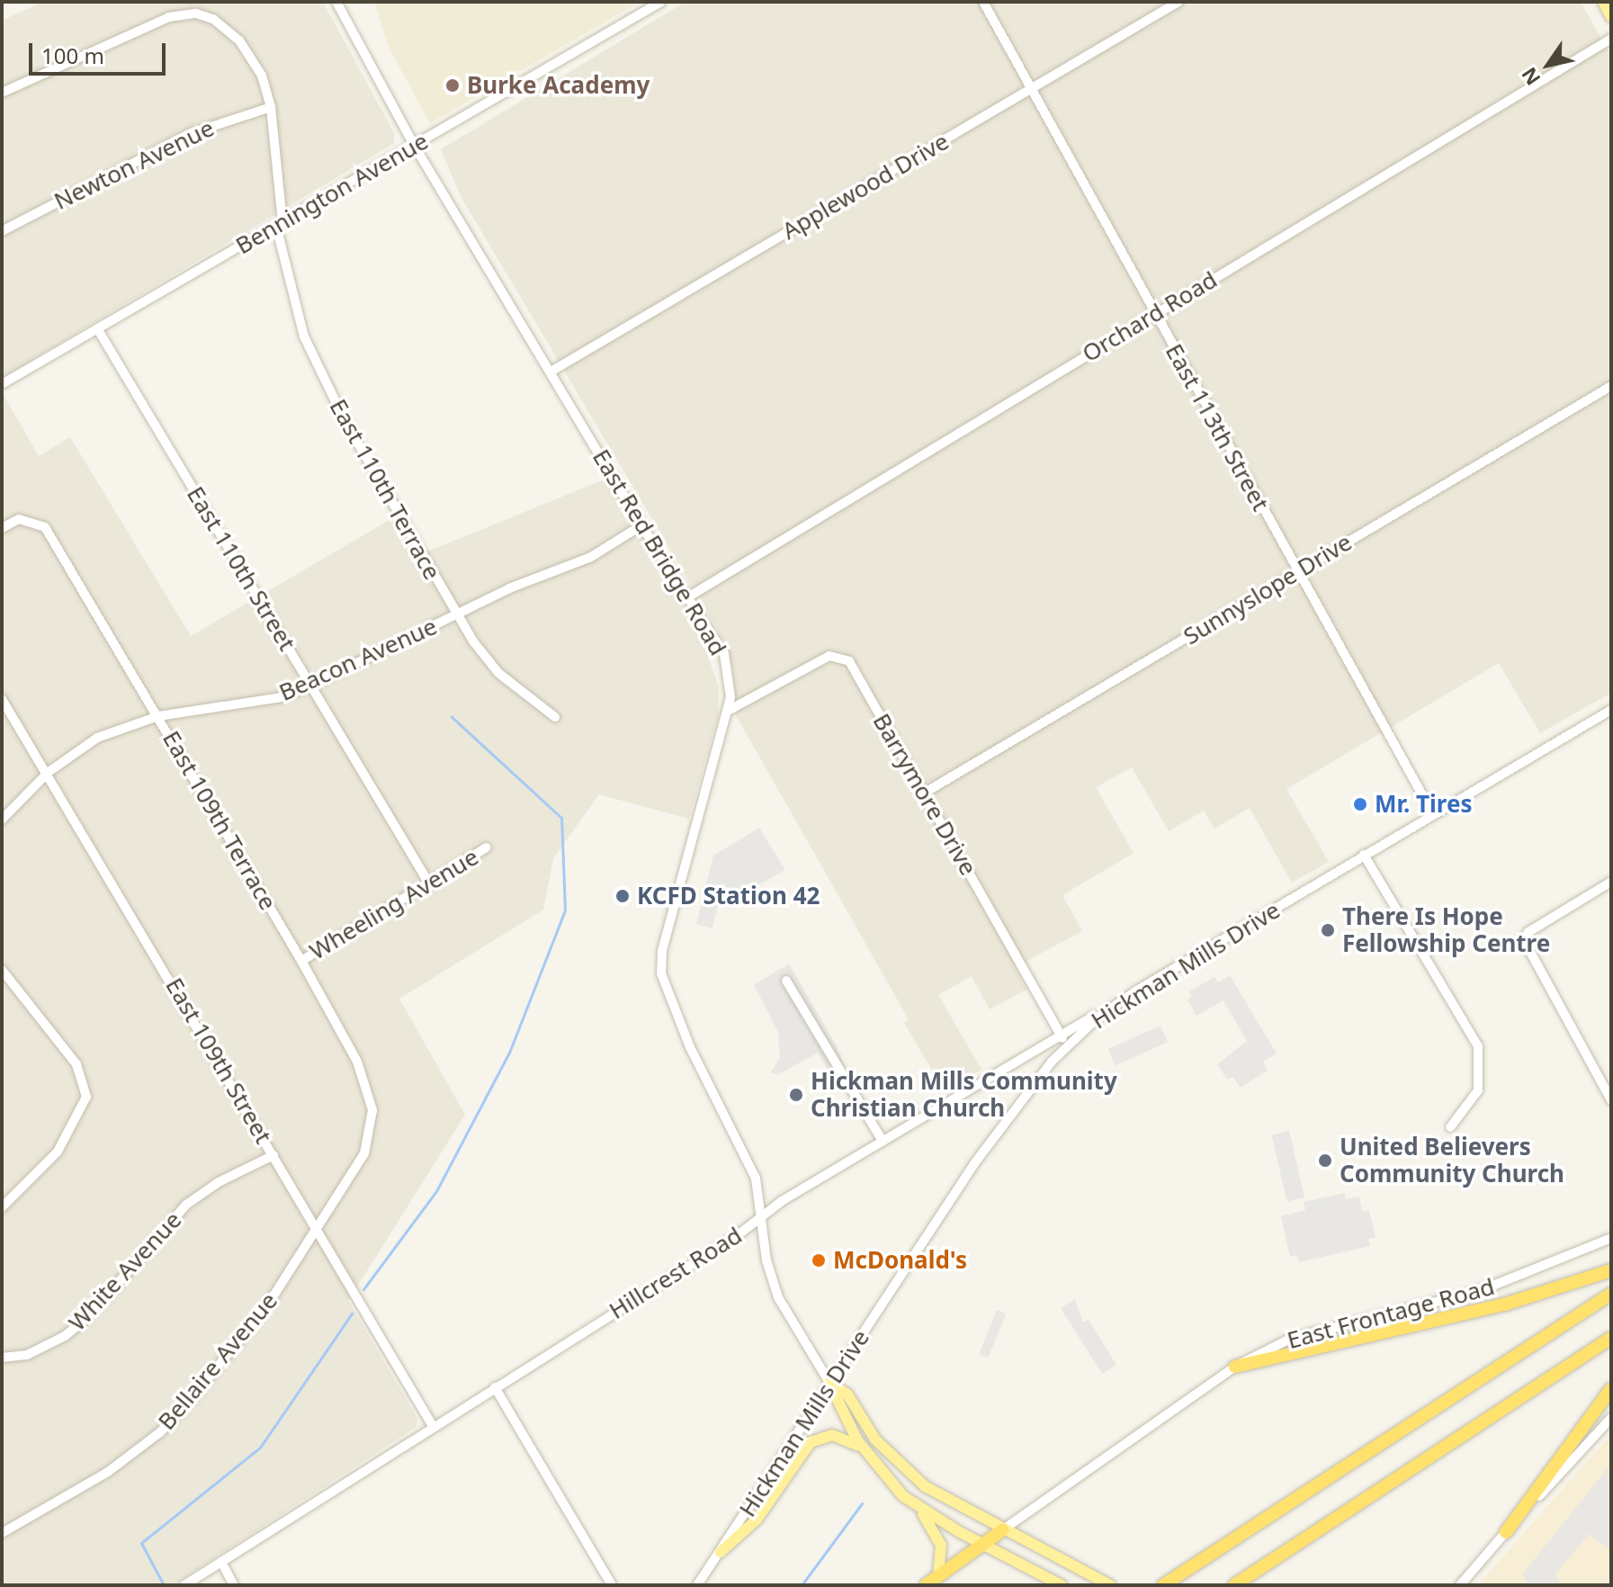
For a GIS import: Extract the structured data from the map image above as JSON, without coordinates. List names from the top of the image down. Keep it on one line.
{"streets":{"main road":["East Red Bridge Road"],"street":["Newton Avenue","Applewood Drive","Bennington Avenue","Orchard Road","East 113th Street","East 110th Terrace","East 110th Street","Sunnyslope Drive","Beacon Avenue","Barrymore Drive","East 109th Terrace","Wheeling Avenue","Hickman Mills Drive","East 109th Street","White Avenue","Hillcrest Road","East Frontage Road","Bellaire Avenue"]},"crossings":[["Newton Avenue","East 110th Terrace"],["Applewood Drive","East 113th Street"],["Applewood Drive","East Red Bridge Road"],["Bennington Avenue","East 110th Terrace"],["Bennington Avenue","East Red Bridge Road"],["Bennington Avenue","East 110th Street"],["Orchard Road","East 113th Street"],["Orchard Road","East Red Bridge Road"],["East 113th Street","Sunnyslope Drive"],["East 113th Street","Hickman Mills Drive"],["East 110th Terrace","Beacon Avenue"],["East Red Bridge Road","Beacon Avenue"],["East Red Bridge Road","Barrymore Drive"],["East Red Bridge Road","Hickman Mills Drive"],["East Red Bridge Road","Hillcrest Road"],["East Red Bridge Road","East Frontage Road"],["East 110th Street","Beacon Avenue"],["East 110th Street","Wheeling Avenue"],["Sunnyslope Drive","Barrymore Drive"],["Beacon Avenue","East 109th Terrace"],["Beacon Avenue","East 109th Street"],["Barrymore Drive","Hickman Mills Drive"],["Barrymore Drive","Hillcrest Road"],["East 109th Terrace","Wheeling Avenue"],["East 109th Terrace","Bellaire Avenue"],["Hickman Mills Drive","Hillcrest Road"],["East 109th Street","White Avenue"],["East 109th Street","Hillcrest Road"],["East 109th Street","Bellaire Avenue"]],"places":["Burke Academy","Mr. Tires","KCFD Station 42","There Is Hope Fellowship Centre","Hickman Mills Community Christian Church","United Believers Community Church","McDonald's"],"scale_bar":"100 m","north":"bottom left"}
